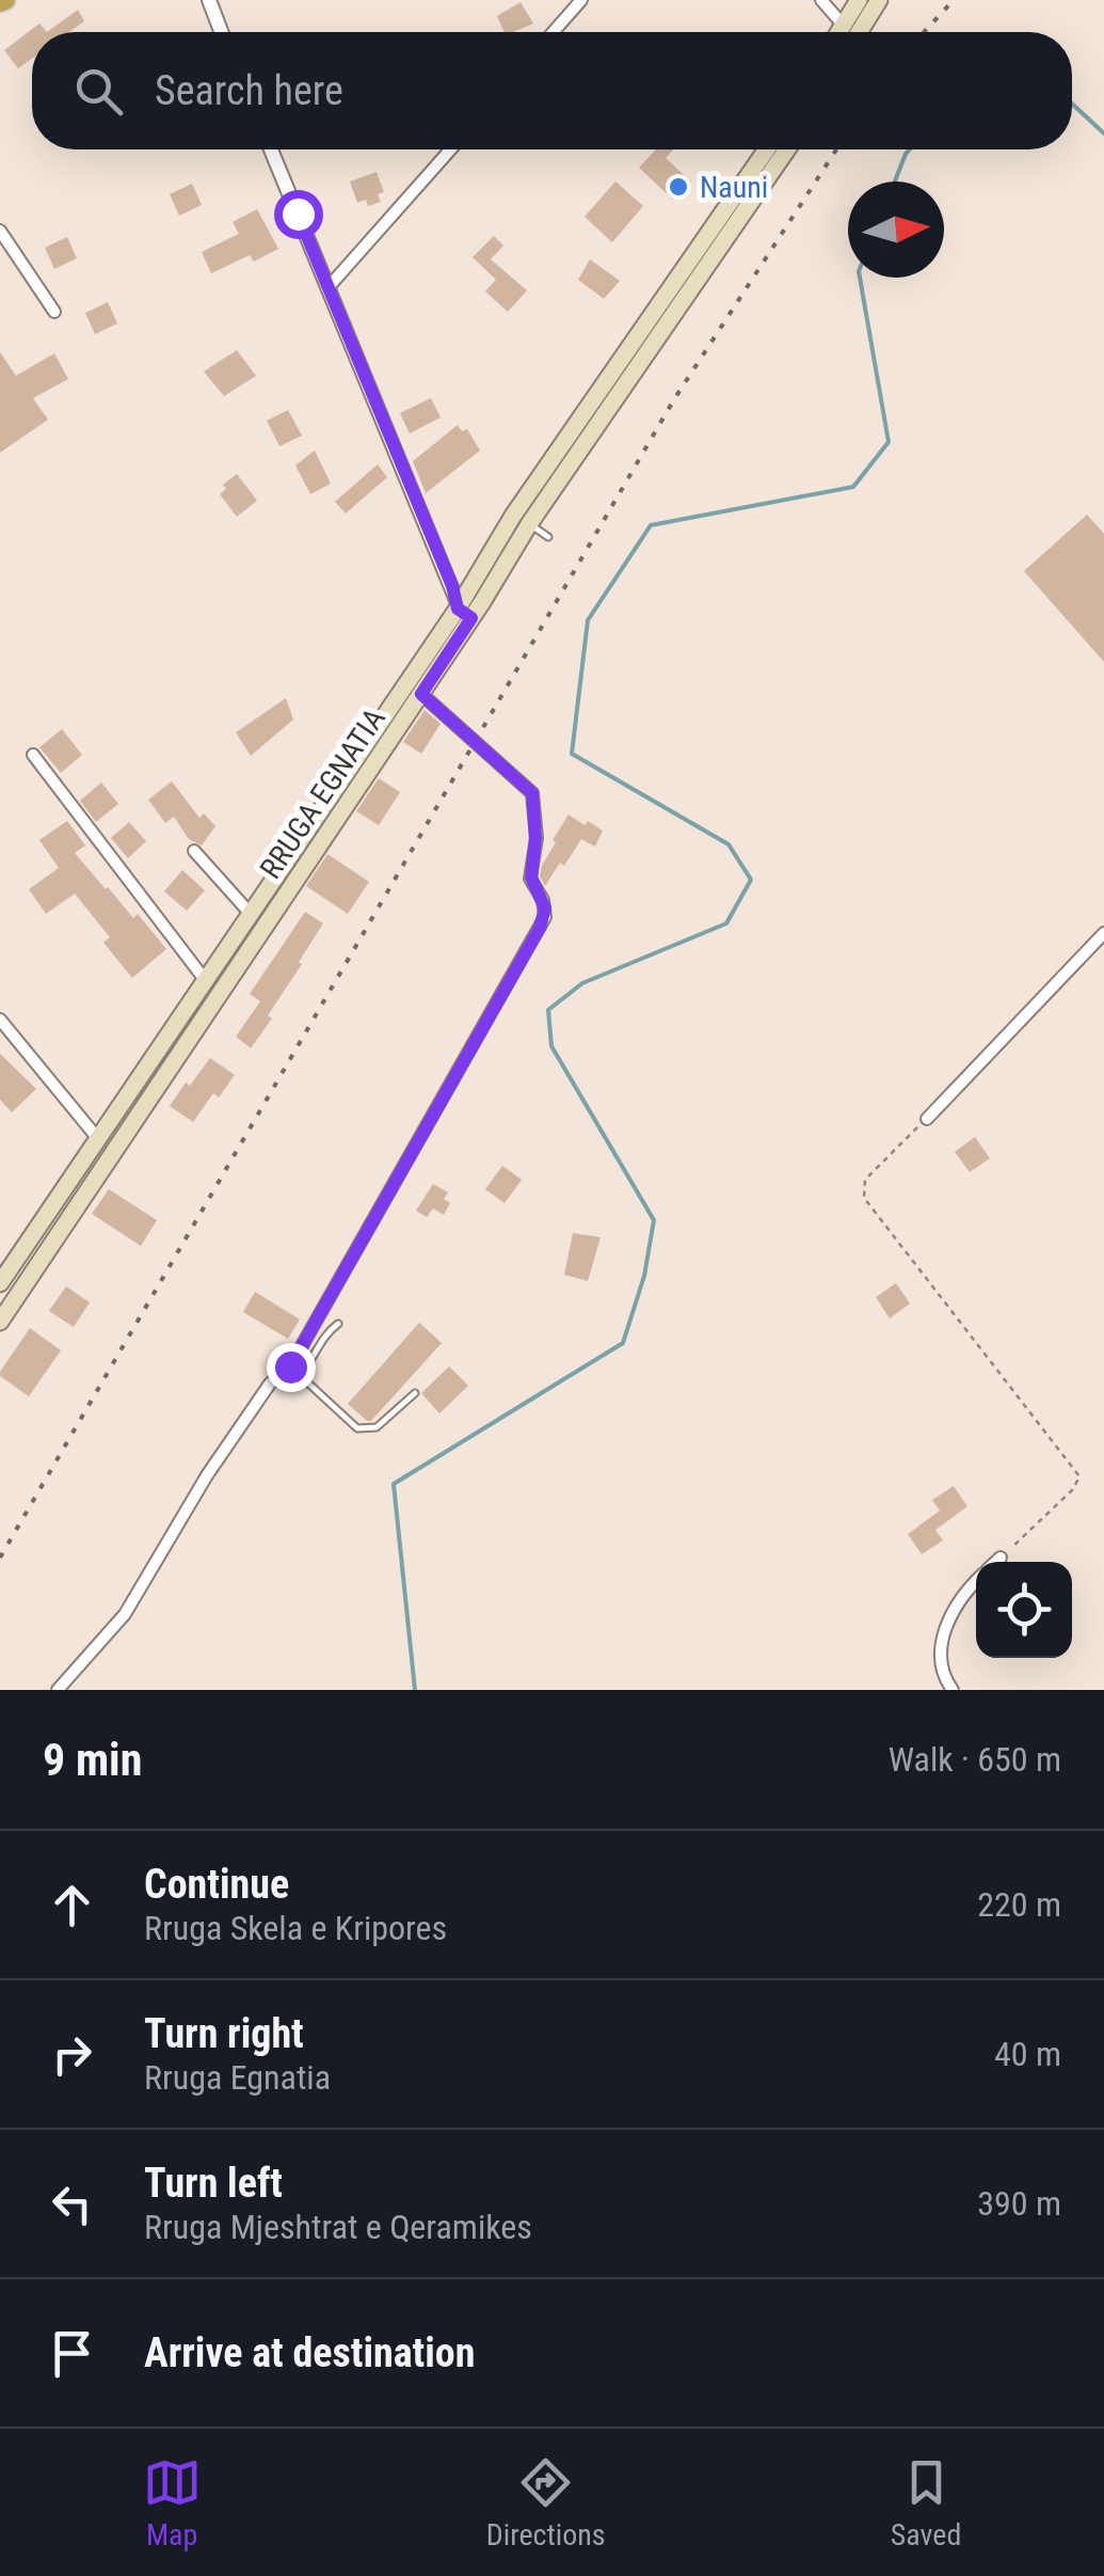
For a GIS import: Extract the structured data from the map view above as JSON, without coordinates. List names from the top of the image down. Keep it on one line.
{"streets":{"main road":["RRUGA EGNATIA"]},"places":["Nauni"],"north":"right","page":{"search":"Search here","heading":["9 min","Walk · 650 m"],"list":[["Continue","Rruga Skela e Kripores","220 m"],["Turn right","Rruga Egnatia","40 m"],["Turn left","Rruga Mjeshtrat e Qeramikes","390 m"],"Arrive at destination"],"nav":["Map","Directions","Saved"]}}
